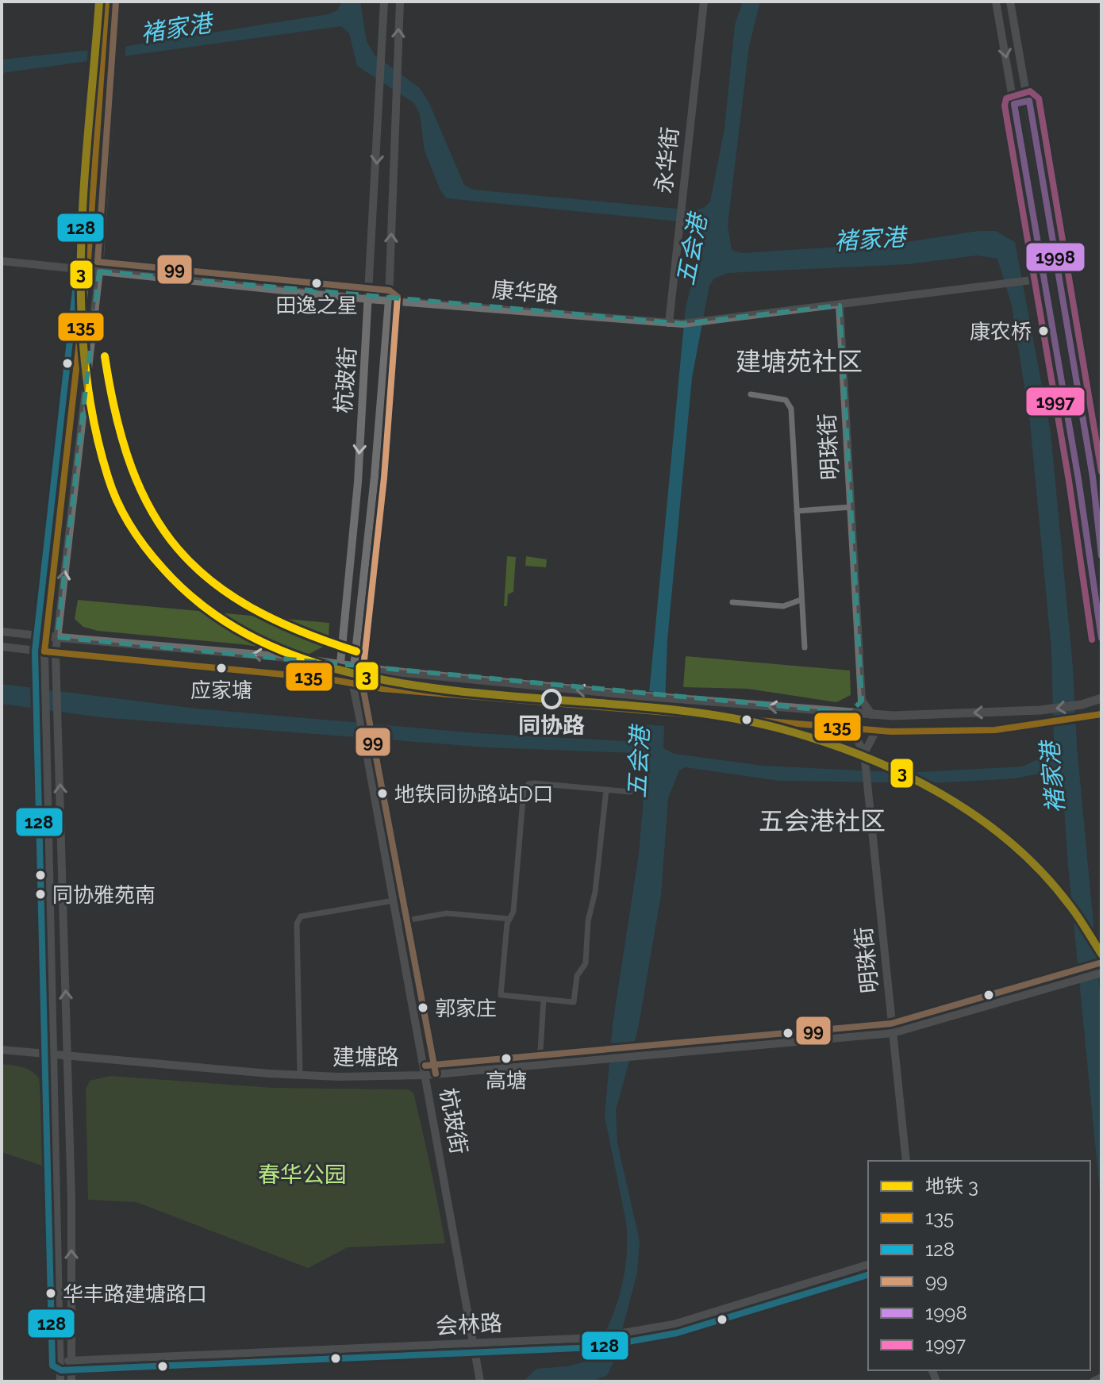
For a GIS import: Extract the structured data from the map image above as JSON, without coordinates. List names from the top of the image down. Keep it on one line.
{"streets":{"street":["永华街","康华路","杭玻街","明珠街","建塘路","会林路"]},"crossings":[["永华街","康华路"],["康华路","杭玻街"],["康华路","明珠街"],["杭玻街","建塘路"],["杭玻街","会林路"],["明珠街","建塘路"]],"districts":["建塘苑社区","五会港社区"],"water":["褚家港","五会港"],"parks":["春华公园"],"places":["田逸之星","康农桥","应家塘","同协路","地铁同协路站D口","同协雅苑南","郭家庄","高塘","华丰路建塘路口"],"lines":["metro line 3","transit line 135","transit line 128","transit line 99","transit line 1997","transit line 1998"],"legend":["地铁 3","135","128","99","1998","1997"]}
